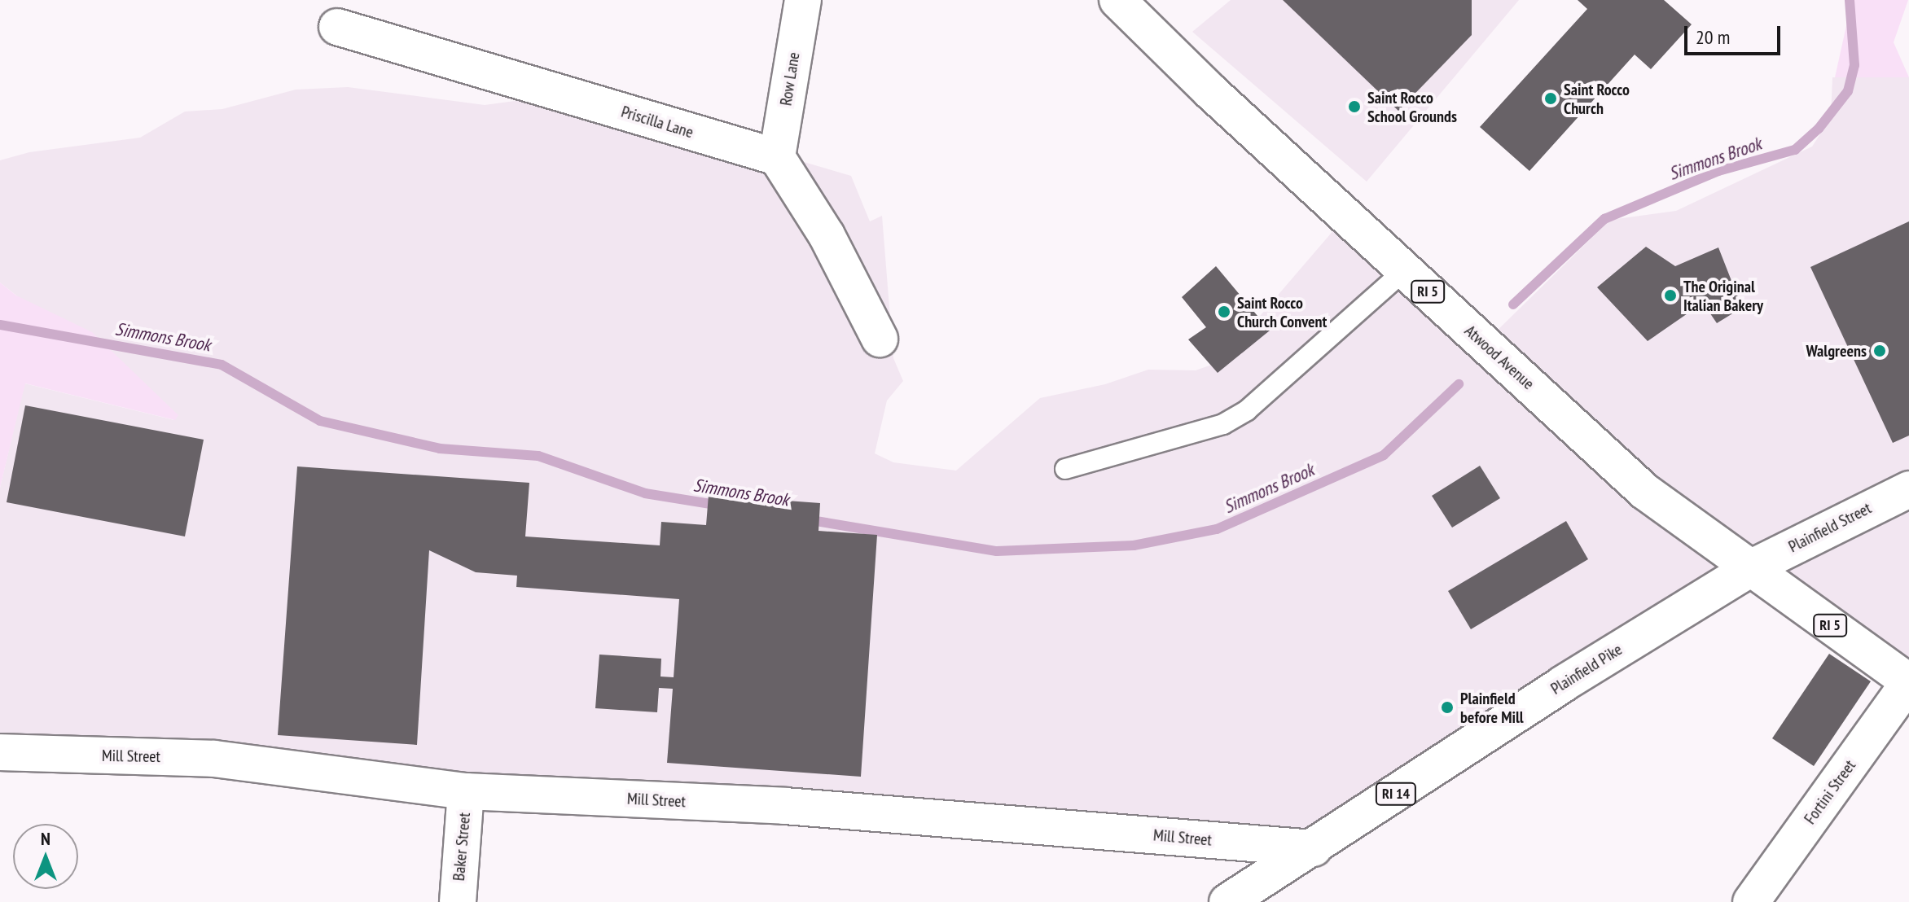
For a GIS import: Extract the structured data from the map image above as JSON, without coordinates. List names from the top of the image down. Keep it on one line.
{"streets":{"street":["Row Lane","Priscilla Lane","RI 5","Atwood Avenue","Plainfield Street","Plainfield Pike","Mill Street","Fortini Street","RI 14","Baker Street"]},"crossings":[["Row Lane","Priscilla Lane"],["Atwood Avenue","Plainfield Street"],["Atwood Avenue","Plainfield Pike"],["Atwood Avenue","Fortini Street"],["Plainfield Street","Plainfield Pike"],["Plainfield Pike","Mill Street"],["Mill Street","Baker Street"]],"water":["Simmons Brook"],"places":["Saint Rocco Church","Saint Rocco School Grounds","The Original Italian Bakery","Saint Rocco Church Convent","Walgreens","Plainfield before Mill"],"scale_bar":"20 m","north":"top"}
